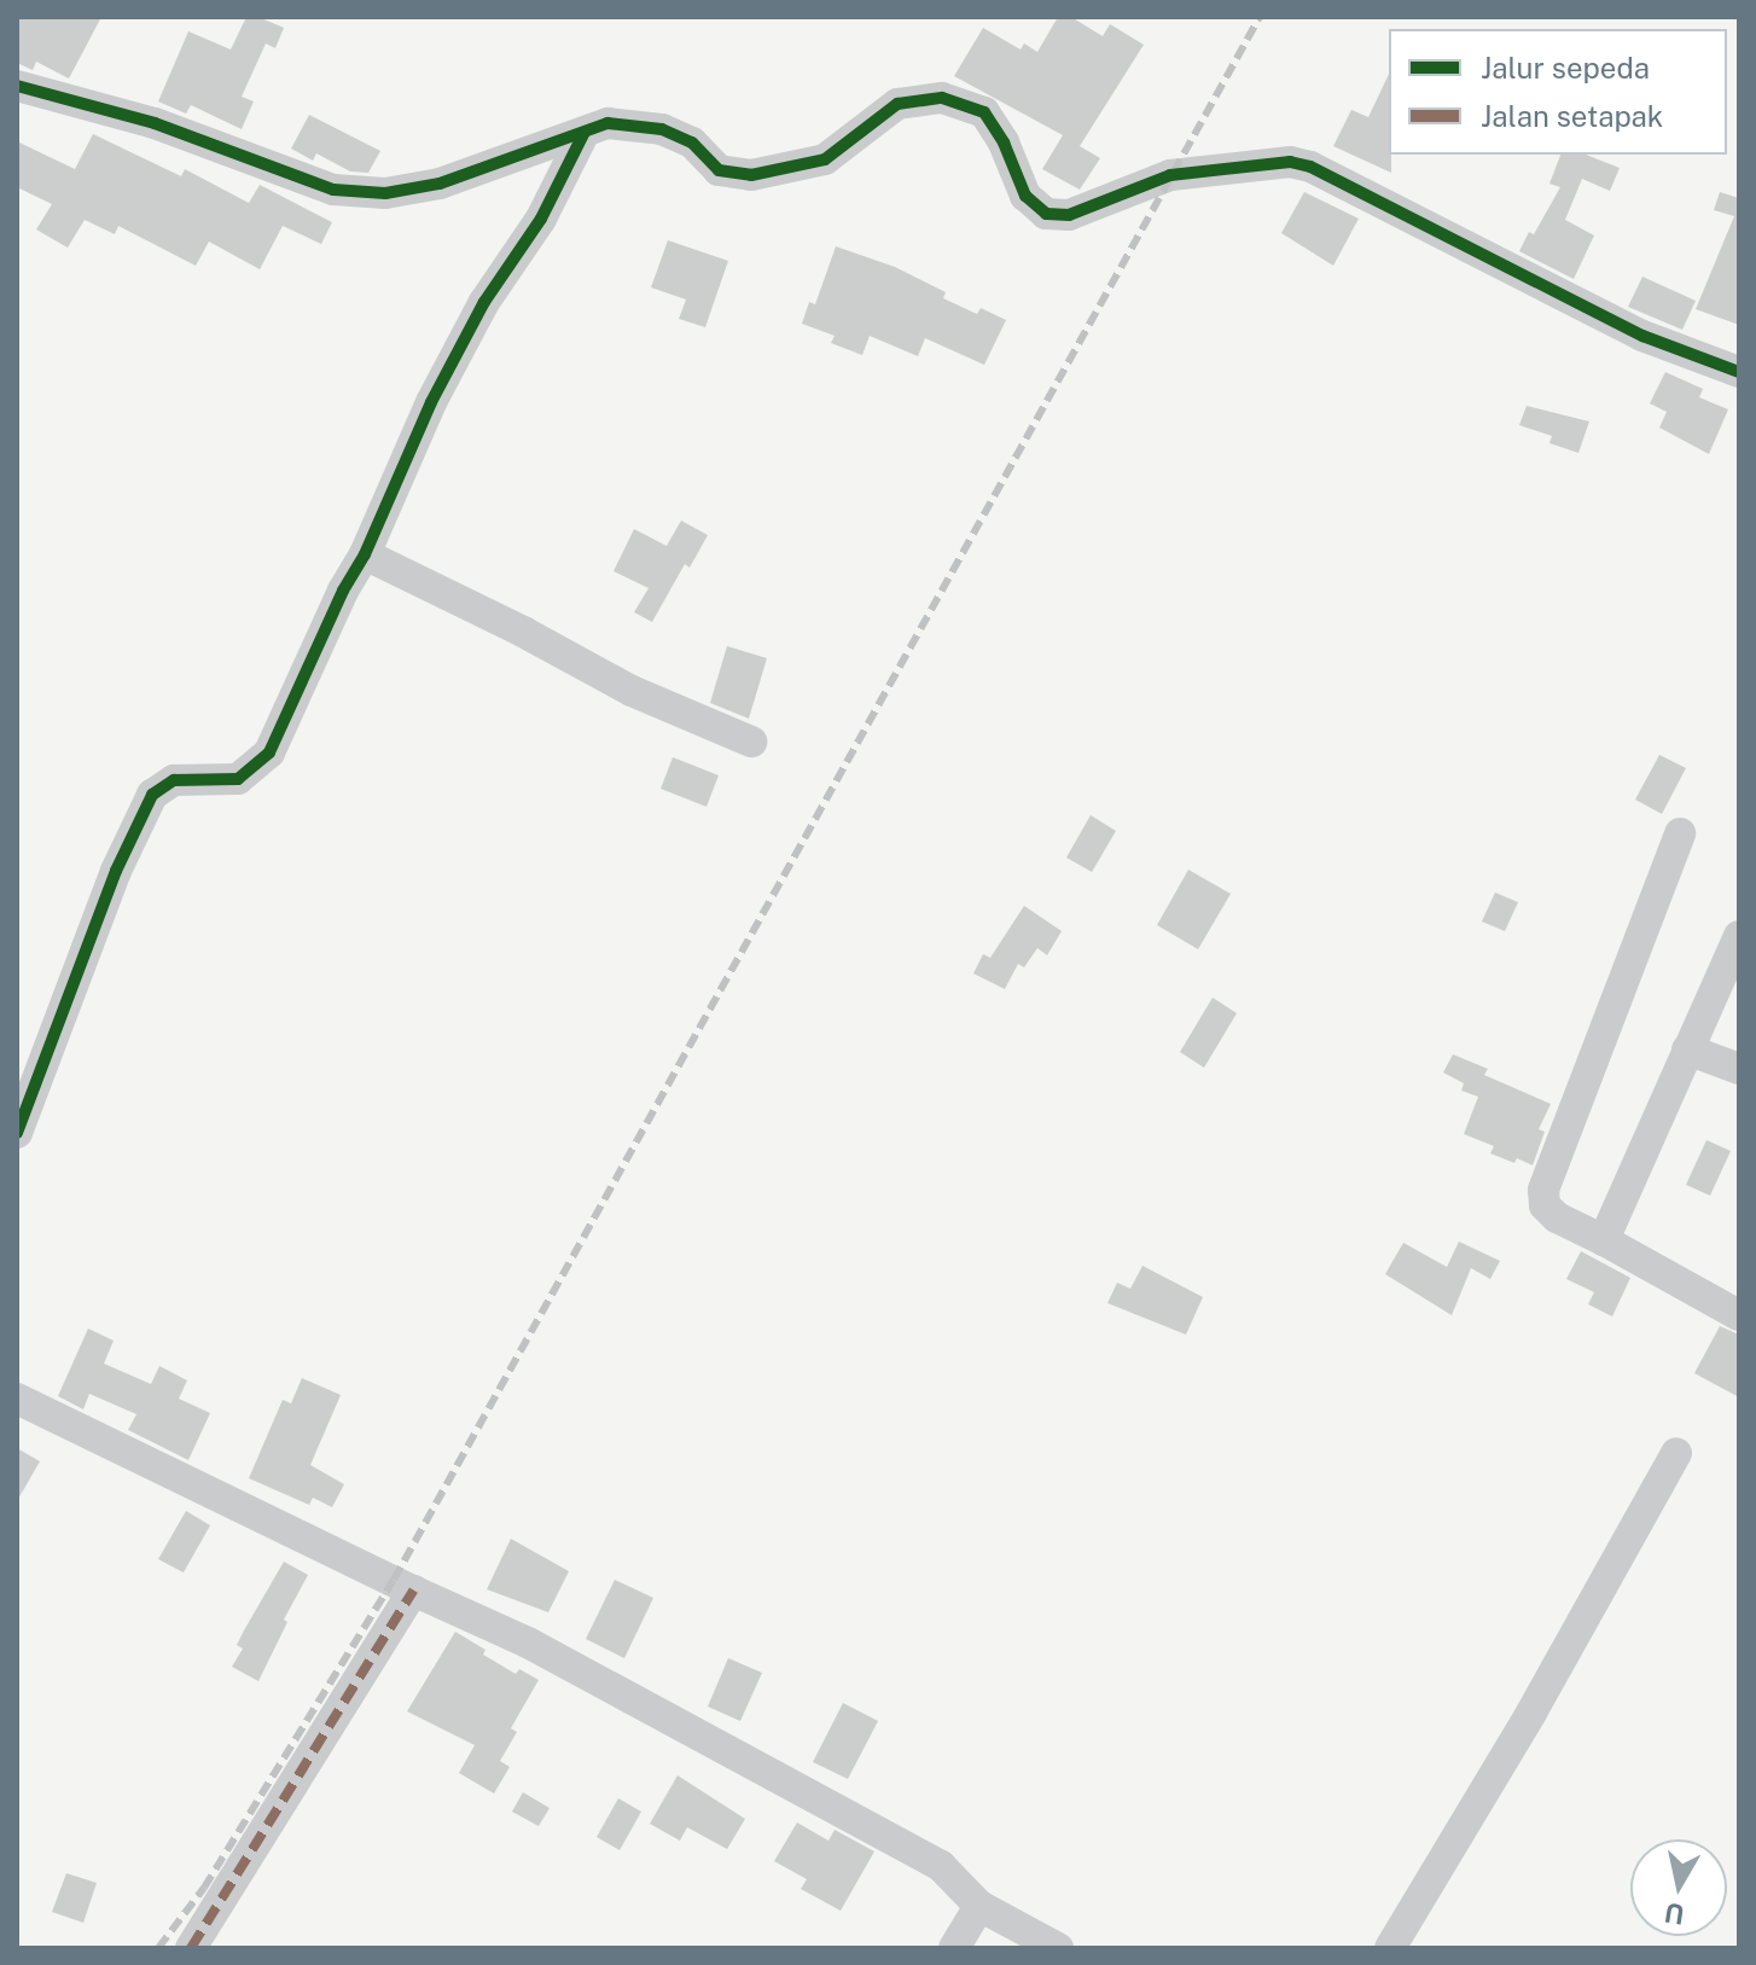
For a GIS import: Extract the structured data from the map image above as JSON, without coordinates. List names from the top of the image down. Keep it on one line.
{"legend":["Jalur sepeda","Jalan setapak"],"north":"bottom"}
